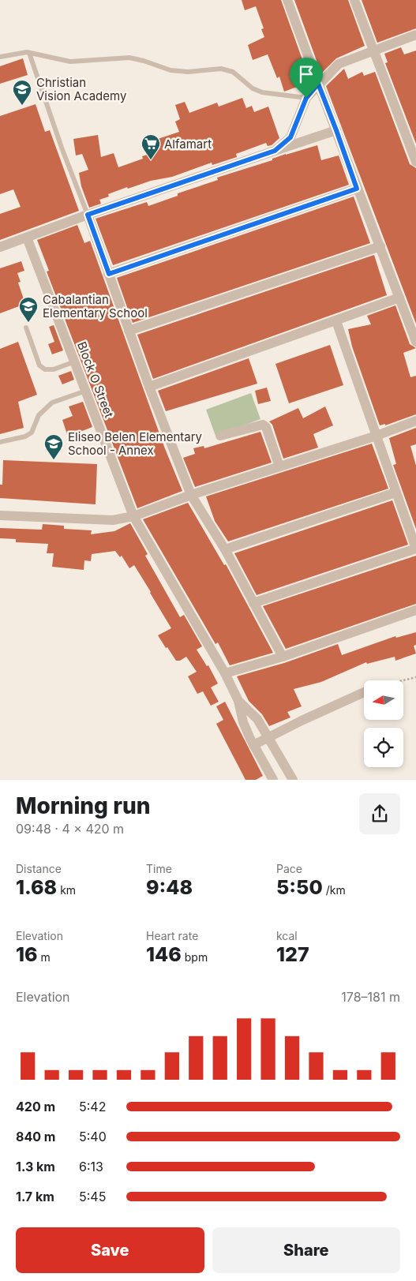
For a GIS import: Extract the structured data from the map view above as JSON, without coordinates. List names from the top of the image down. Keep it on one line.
{"streets":{"street":["Block O Street"]},"places":{"school or university":["Christian Vision Academy","Cabalantian Elementary School","Eliseo Belen Elementary School - Annex"],"supermarket":["Alfamart"]},"north":"left","page":{"heading":["Morning run","09:48 · 4 × 420 m"],"stats":[["Distance","1.68 km"],["Time","9:48"],["Pace","5:50 /km"],["Elevation","16 m"],["Heart rate","146 bpm"],["kcal","127"]],"chart":["Elevation","178–181 m"],"list":[{"name":"420 m","note":"5:42"},{"name":"840 m","note":"5:40"},{"name":"1.3 km","note":"6:13"},{"name":"1.7 km","note":"5:45"}],"buttons":["Save","Share"]}}
